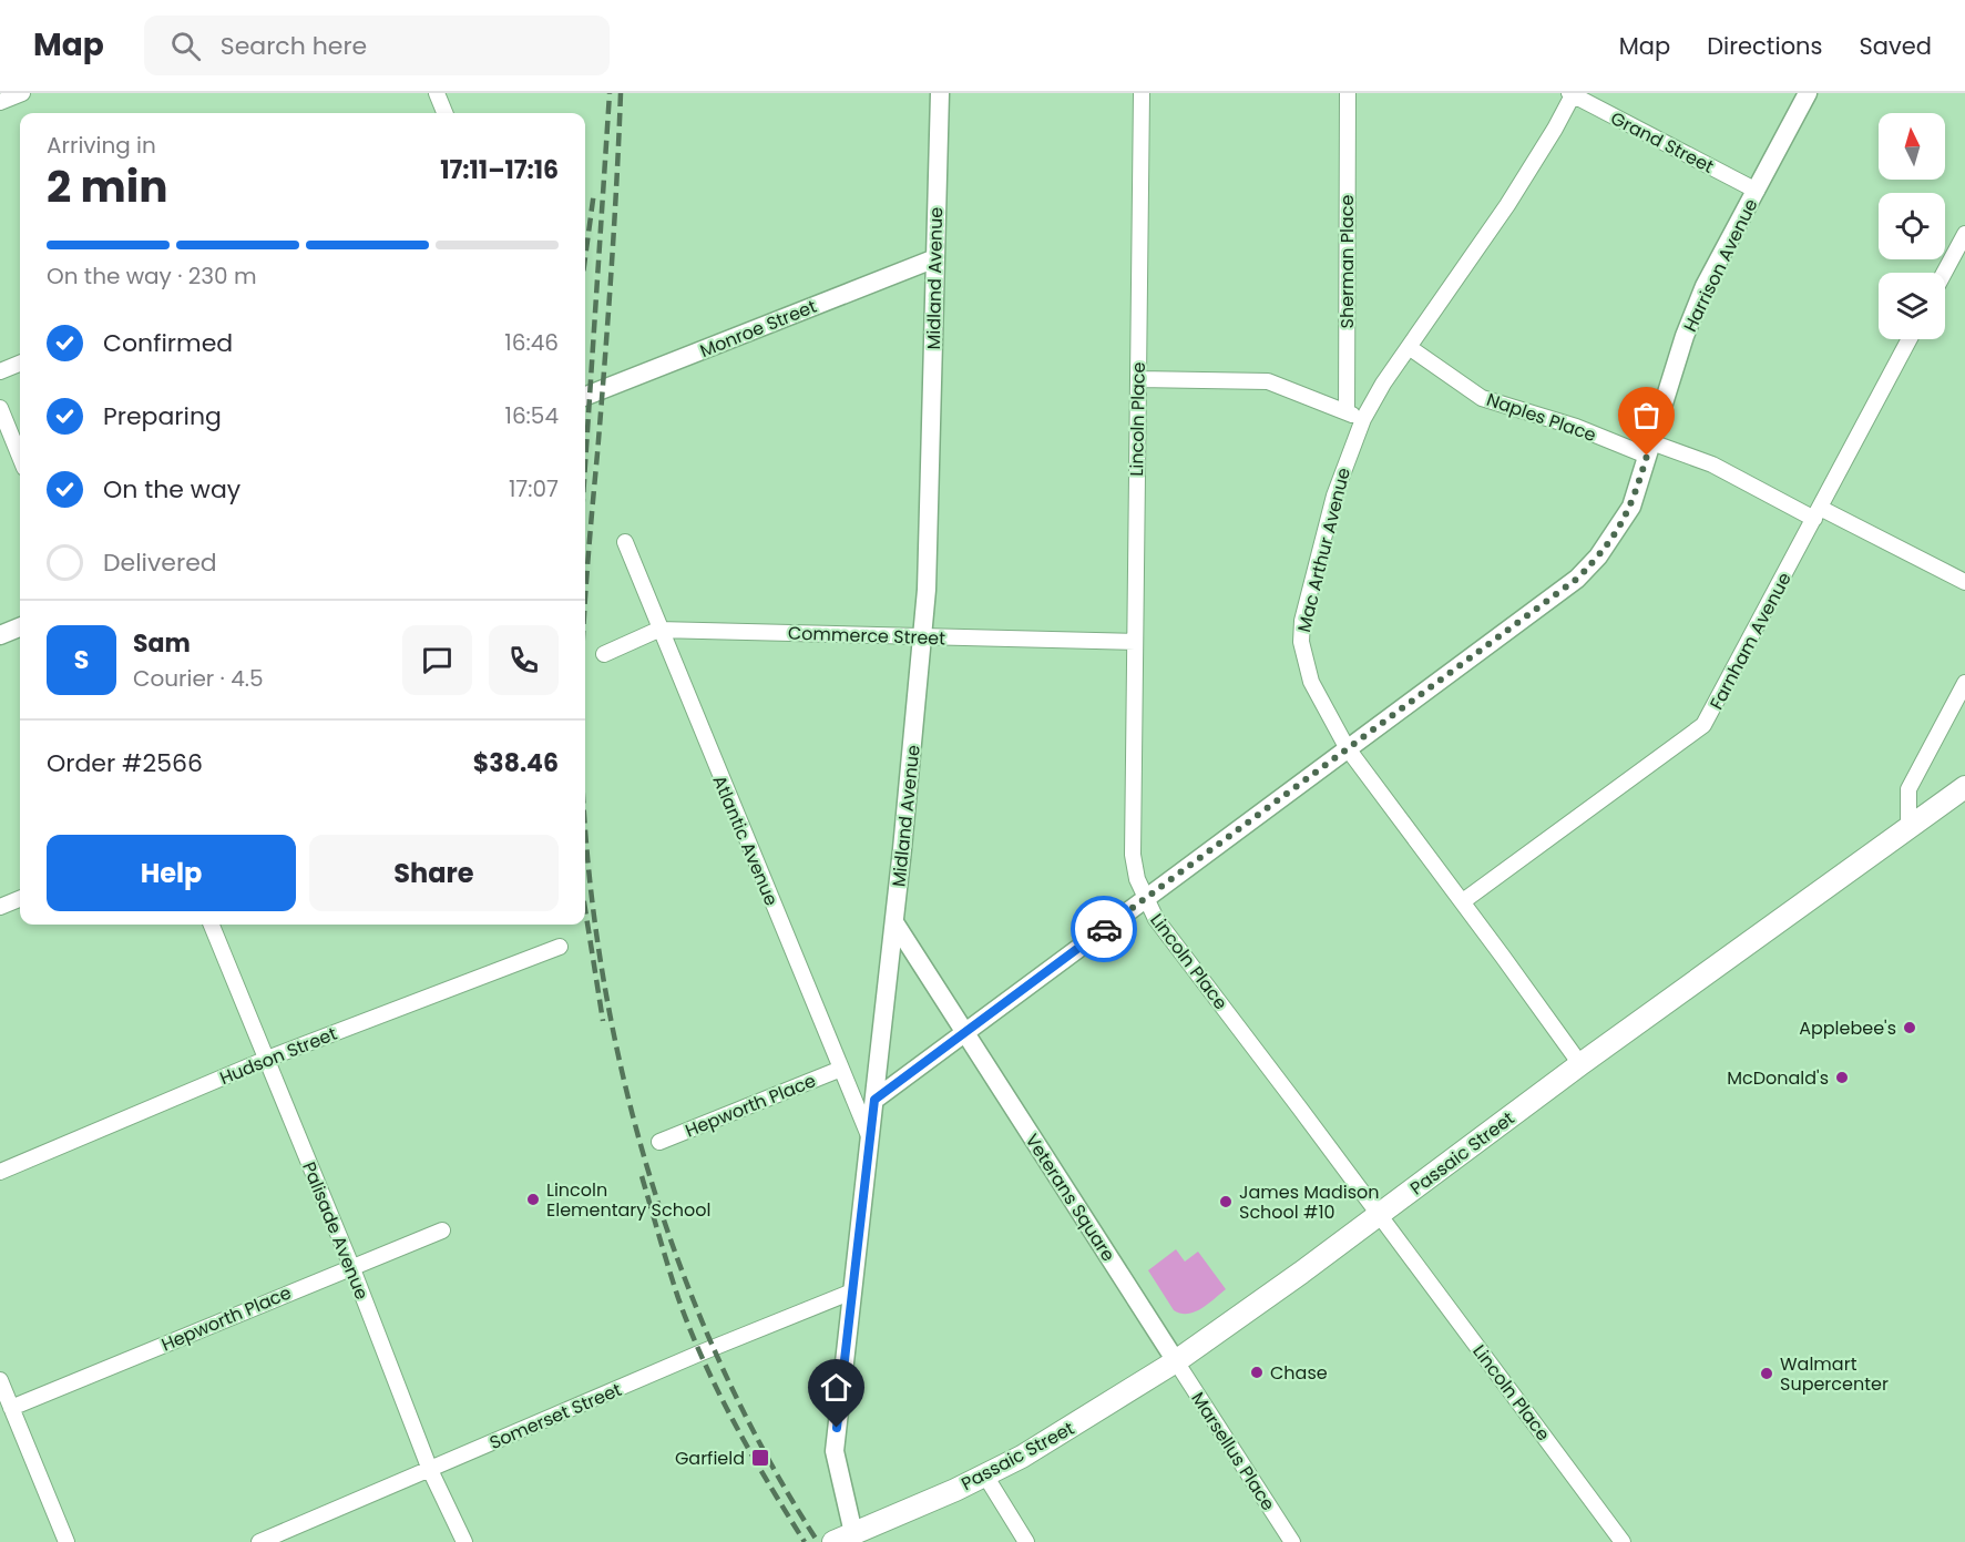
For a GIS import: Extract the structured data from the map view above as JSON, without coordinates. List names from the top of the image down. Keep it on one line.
{"streets":{"main road":["Passaic Street"],"street":["Grand Street","Sherman Place","Harrison Avenue","Midland Avenue","Monroe Street","Naples Place","Lincoln Place","Mac Arthur Avenue","Commerce Street","Farnham Avenue","Atlantic Avenue","Hudson Street","Hepworth Place","Veterans Square","Palisade Avenue","Somerset Street","Marsellus Place"]},"crossings":[["Grand Street","Harrison Avenue"],["Grand Street","Mac Arthur Avenue"],["Harrison Avenue","Naples Place"],["Harrison Avenue","Lincoln Place"],["Harrison Avenue","Mac Arthur Avenue"],["Harrison Avenue","Veterans Square"],["Midland Avenue","Monroe Street"],["Midland Avenue","Commerce Street"],["Midland Avenue","Atlantic Avenue"],["Midland Avenue","Passaic Street"],["Midland Avenue","Veterans Square"],["Midland Avenue","Somerset Street"],["Naples Place","Mac Arthur Avenue"],["Naples Place","Farnham Avenue"],["Lincoln Place","Commerce Street"],["Lincoln Place","Passaic Street"],["Mac Arthur Avenue","Farnham Avenue"],["Mac Arthur Avenue","Passaic Street"],["Commerce Street","Atlantic Avenue"],["Atlantic Avenue","Hepworth Place"],["Hudson Street","Palisade Avenue"],["Hepworth Place","Palisade Avenue"],["Passaic Street","Veterans Square"],["Passaic Street","Marsellus Place"],["Veterans Square","Marsellus Place"],["Palisade Avenue","Somerset Street"]],"places":{"other":["Applebee's","McDonald's","Lincoln Elementary School","James Madison School #10","Chase","Walmart Supercenter"],"transit":["Garfield"]},"north":"top","page":{"header":"Map","search":"Search here","nav":["Map","Directions","Saved"],"heading":["2 min","Arriving in","17:11–17:16"],"panel":["Sam","Courier · 4.5","Order #2566","$38.46"],"bar":"On the way · 230 m","list":[["Confirmed","16:46"],["Preparing","16:54"],["On the way","17:07"],"Delivered"],"round":"S","buttons":["Help","Share"]}}
